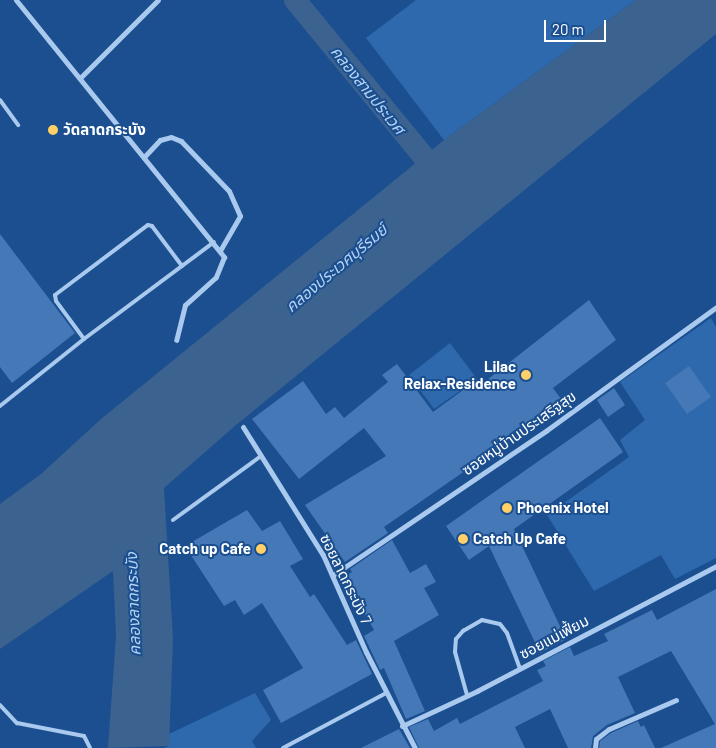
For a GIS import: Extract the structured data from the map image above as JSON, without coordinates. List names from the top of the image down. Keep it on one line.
{"streets":{"street":["ซอยหมู่บ้านประเสริฐสุข","ซอยลาดกระบัง 7","ซอยแม่เฟี้ยม"]},"crossings":[["ซอยหมู่บ้านประเสริฐสุข","ซอยลาดกระบัง 7"],["ซอยลาดกระบัง 7","ซอยแม่เฟี้ยม"]],"water":["คลองสามประเวศ","คลองประเวศบุรีรมย์","คลองลาดกระบัง"],"places":["วัดลาดกระบัง","Lilac Relax-Residence","Phoenix Hotel","Catch Up Cafe","Catch up Cafe"],"scale_bar":"20 m"}
